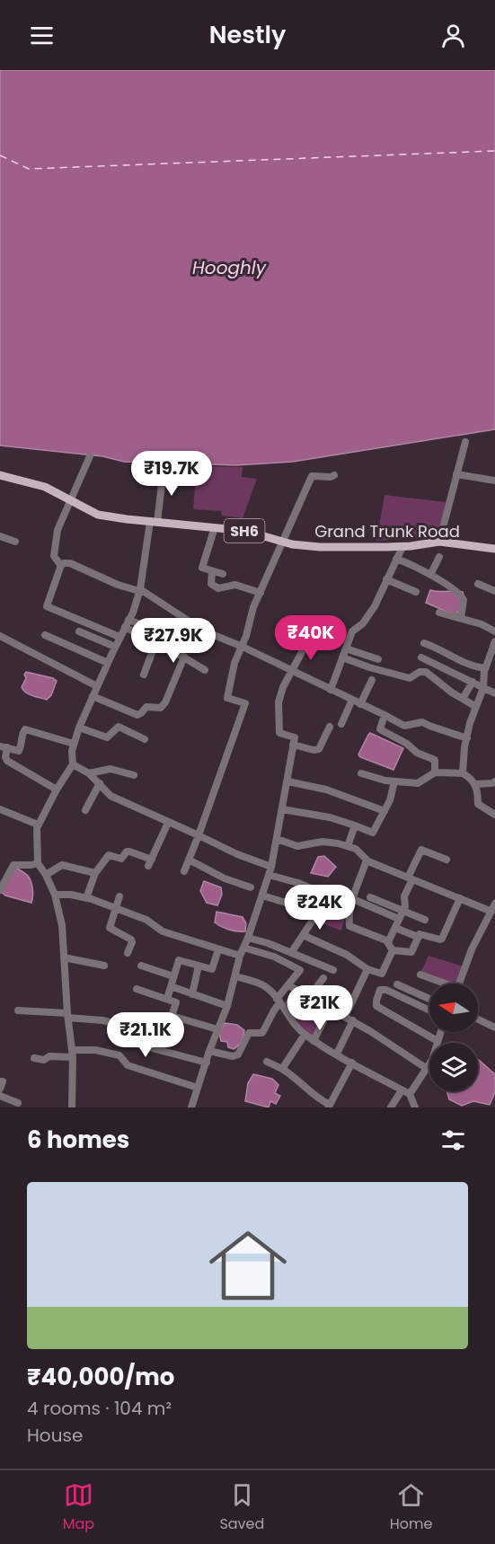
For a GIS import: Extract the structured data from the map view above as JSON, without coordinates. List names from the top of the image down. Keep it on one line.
{"streets":{"main road":["SH6","Grand Trunk Road"]},"water":["Hooghly"],"north":"left","page":{"header":"Nestly","price":["₹19.7K","₹40K","₹27.9K","₹24K","₹21K","₹21.1K"],"heading":"6 homes","list":[{"name":"₹40,000/mo","note":"4 rooms · 104 m² · House"}],"tabs":["Map","Saved","Home"]}}
